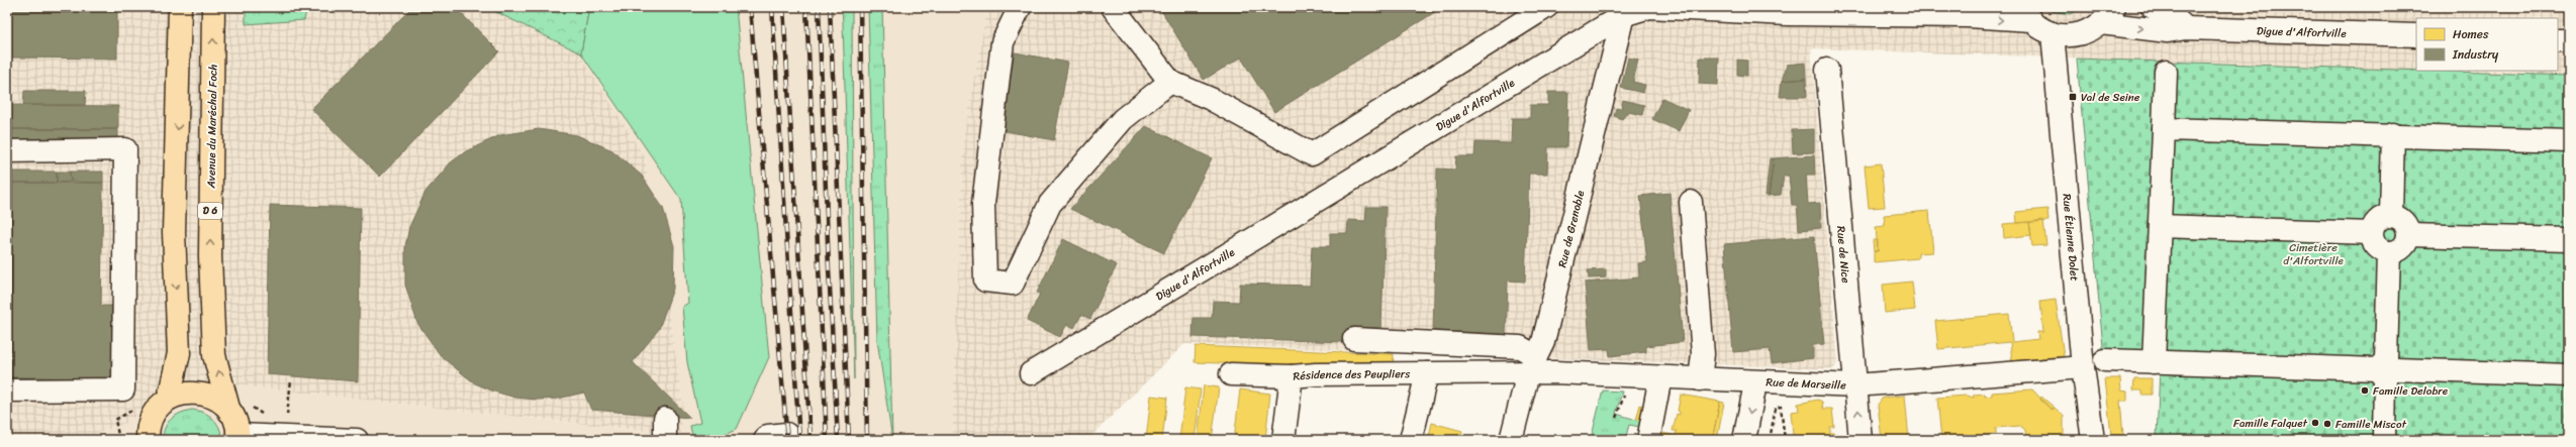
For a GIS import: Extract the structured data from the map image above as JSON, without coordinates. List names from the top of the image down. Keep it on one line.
{"streets":{"main road":["Avenue du Maréchal Foch","D 6"],"street":["Digue d'Alfortville","Rue de Grenoble","Rue Étienne Dolet","Rue de Nice","Résidence des Peupliers","Rue de Marseille"]},"crossings":[["Digue d'Alfortville","Rue de Grenoble"],["Rue de Grenoble","Résidence des Peupliers"],["Rue de Grenoble","Rue de Marseille"],["Rue Étienne Dolet","Rue de Marseille"],["Rue de Nice","Rue de Marseille"],["Résidence des Peupliers","Rue de Marseille"]],"parks":["Cimetière d'Alfortville"],"places":{"transit":["Val de Seine"],"other":["Famille Delobre","Famille Falquet","Famille Miscot"]},"legend":["Homes","Industry"]}
